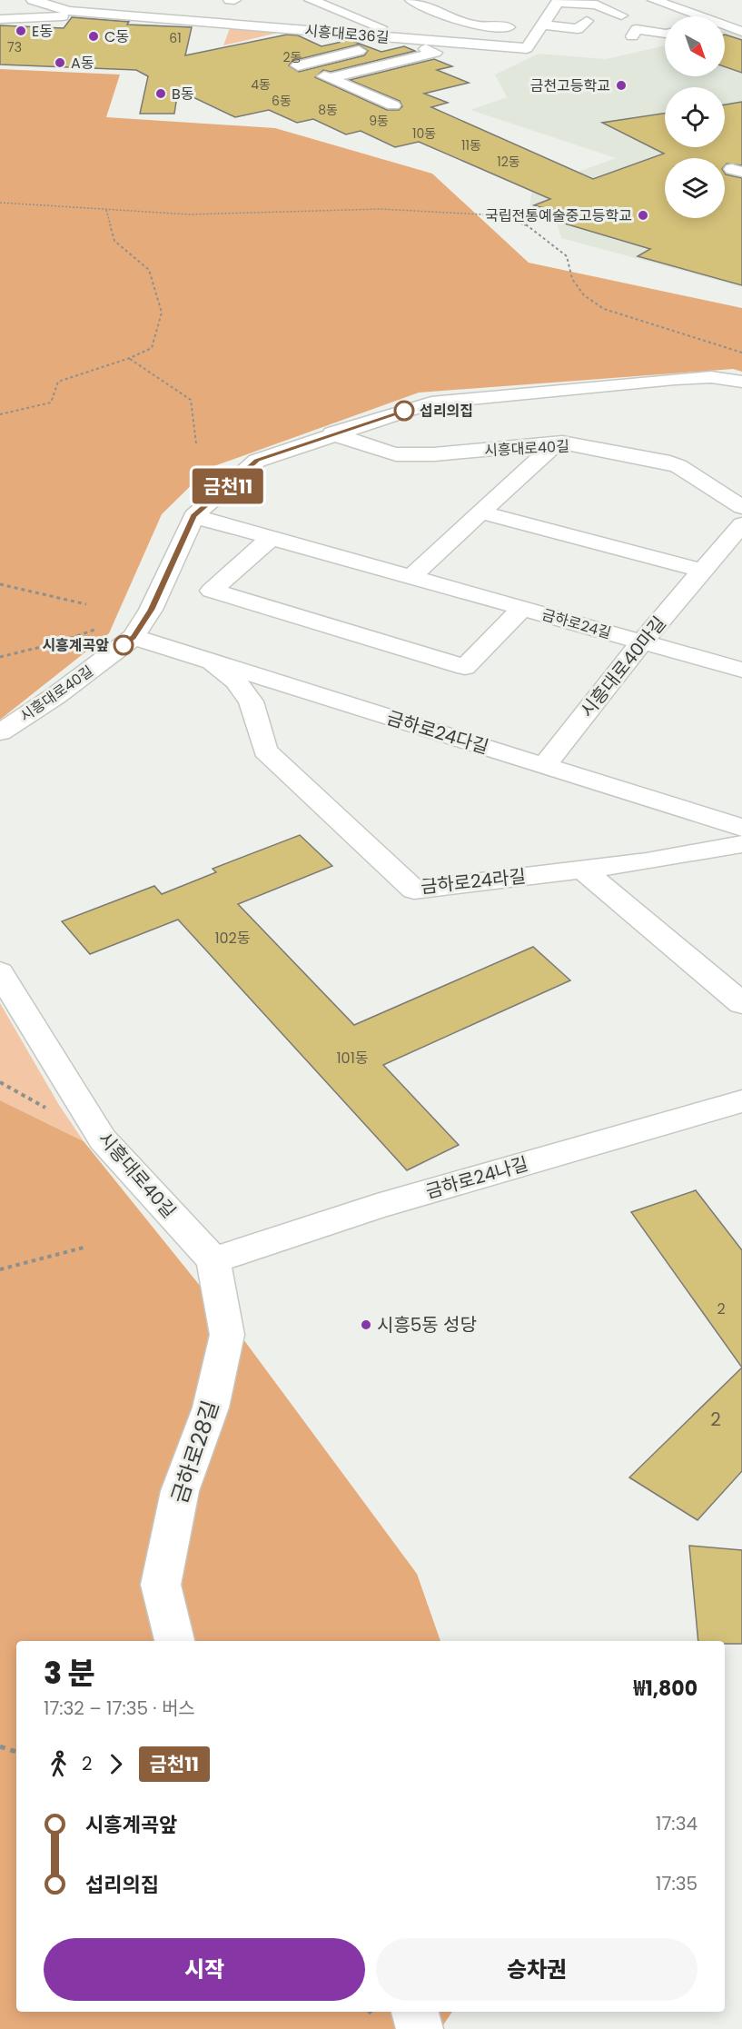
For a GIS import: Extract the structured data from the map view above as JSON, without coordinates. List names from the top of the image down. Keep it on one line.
{"streets":{"street":["시흥대로36길","시흥대로40길","금하로24길","시흥대로40마길","금하로24다길","금하로24라길","금하로24나길","금하로28길"]},"crossings":[["시흥대로40길","금하로24길"],["시흥대로40길","금하로24다길"],["시흥대로40길","금하로24나길"],["시흥대로40길","금하로28길"],["금하로24길","시흥대로40마길"],["시흥대로40마길","금하로24다길"],["금하로24다길","금하로24라길"],["금하로24나길","금하로28길"]],"places":["E동","C동","A동","금천고등학교","B동","국립전통예술중고등학교","섭리의집","시흥계곡앞","시흥5동 성당"],"lines":["bus line 금천11"],"house_numbers":["61","73","2동","4동","6동","8동","9동","10동","11동","12동","102동","101동","2","2"],"north":"bottom right","page":{"on_map":"금천11","heading":["3 분","17:32 – 17:35 · 버스","₩1,800"],"legs":["2","금천11"],"list":[{"name":"시흥계곡앞","value":"17:34"},{"name":"섭리의집","value":"17:35"}],"buttons":["시작","승차권"]}}
